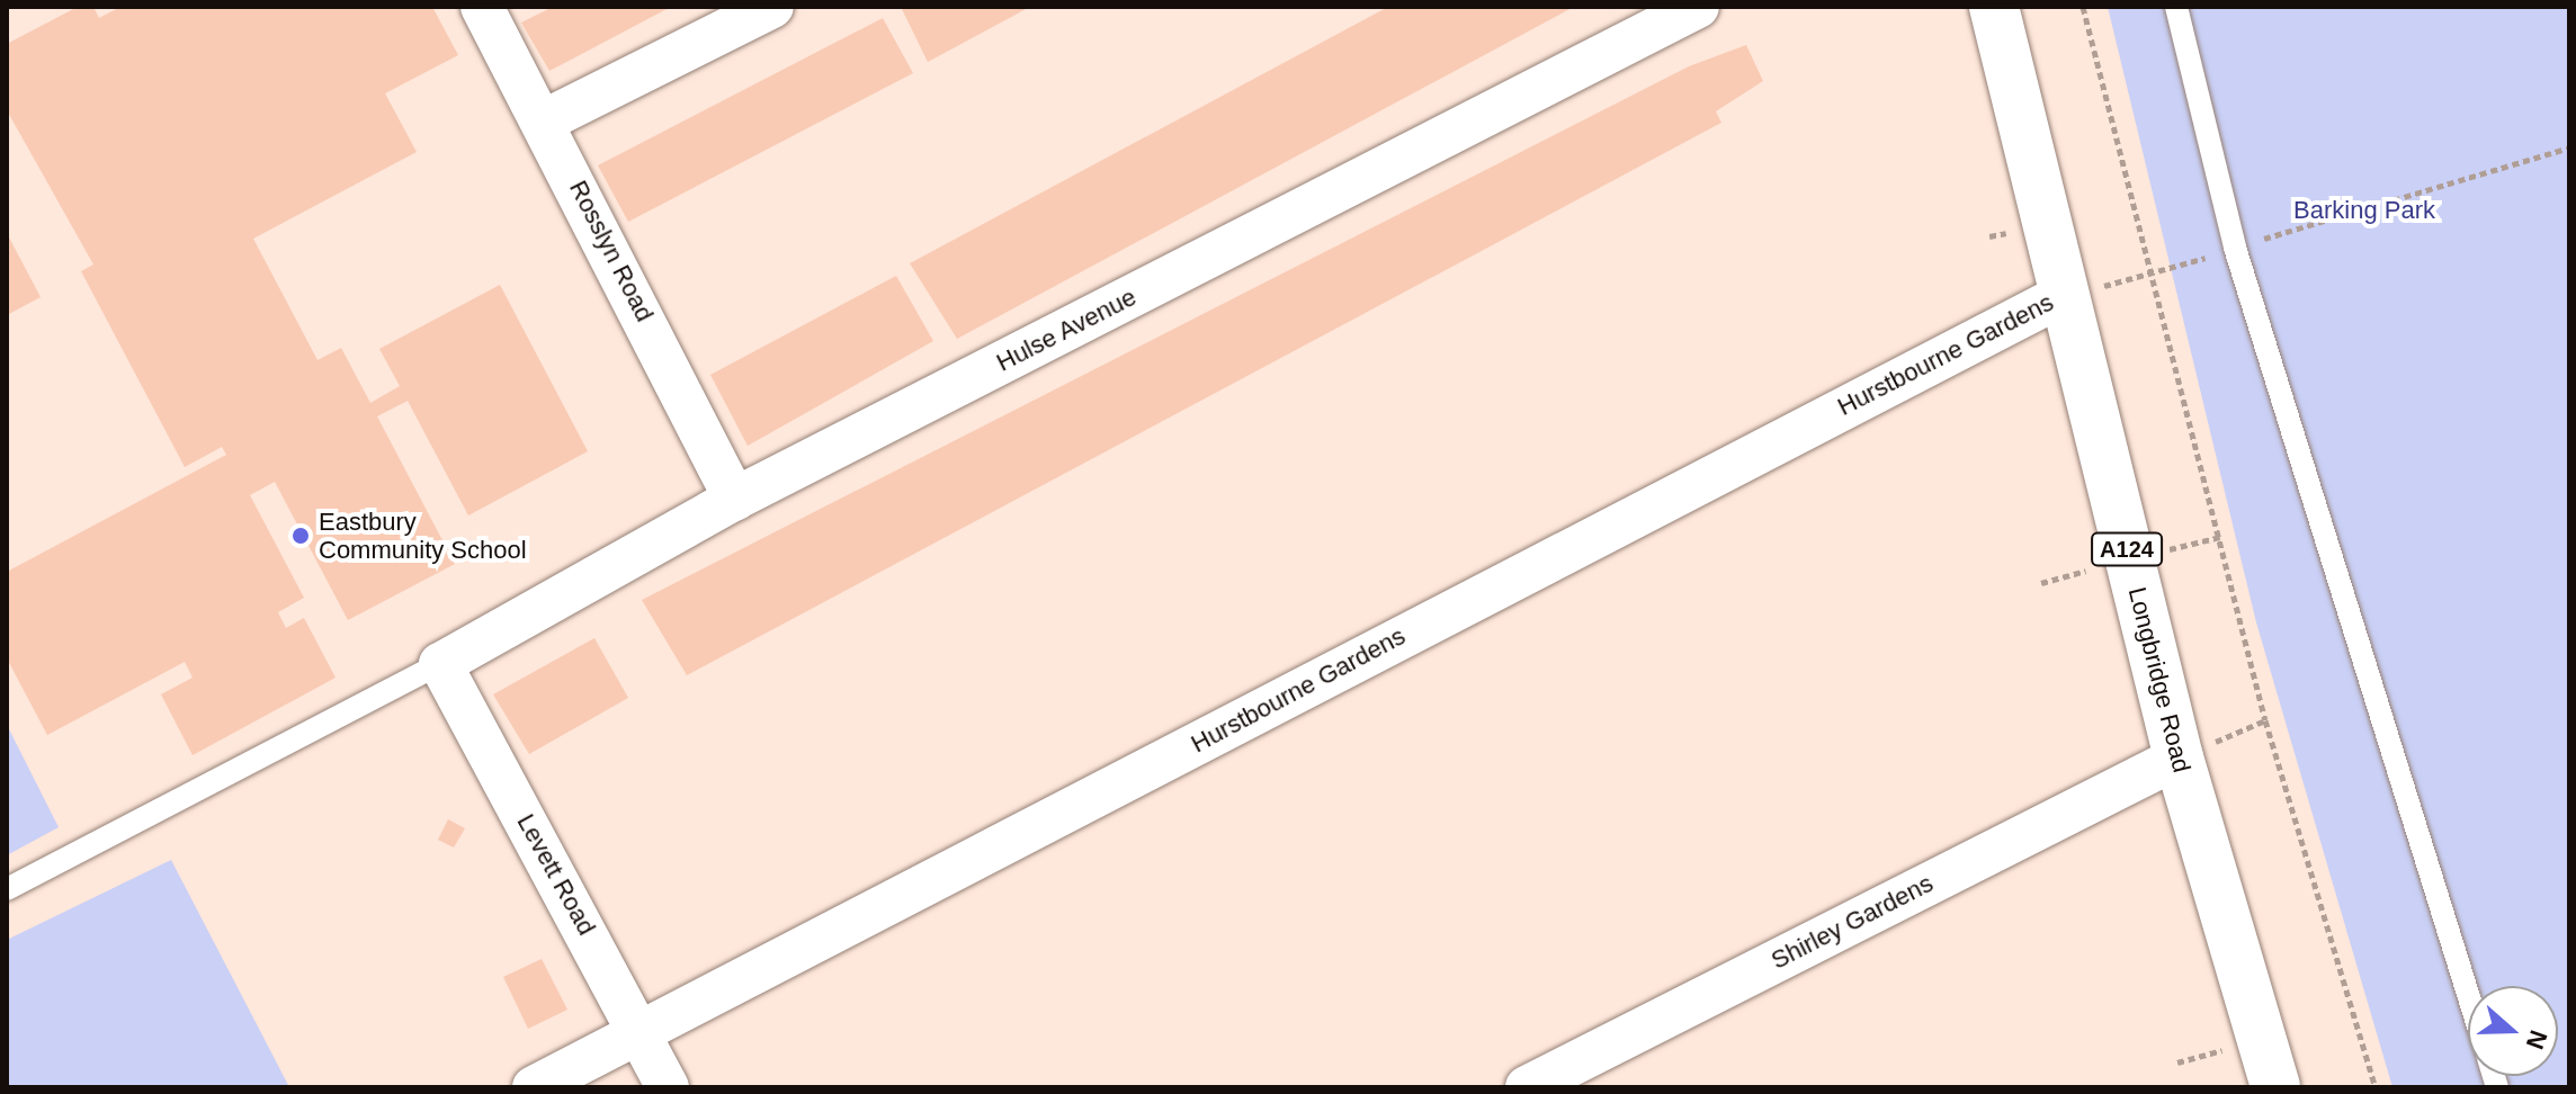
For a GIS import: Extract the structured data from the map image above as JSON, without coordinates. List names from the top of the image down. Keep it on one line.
{"streets":{"main road":["A124","Longbridge Road"],"street":["Rosslyn Road","Hulse Avenue","Hurstbourne Gardens","Levett Road","Shirley Gardens"]},"crossings":[["Rosslyn Road","Hulse Avenue"],["Hulse Avenue","Levett Road"],["Hurstbourne Gardens","Longbridge Road"],["Hurstbourne Gardens","Levett Road"],["Longbridge Road","Shirley Gardens"]],"parks":["Barking Park"],"places":["Eastbury Community School"],"north":"right"}
